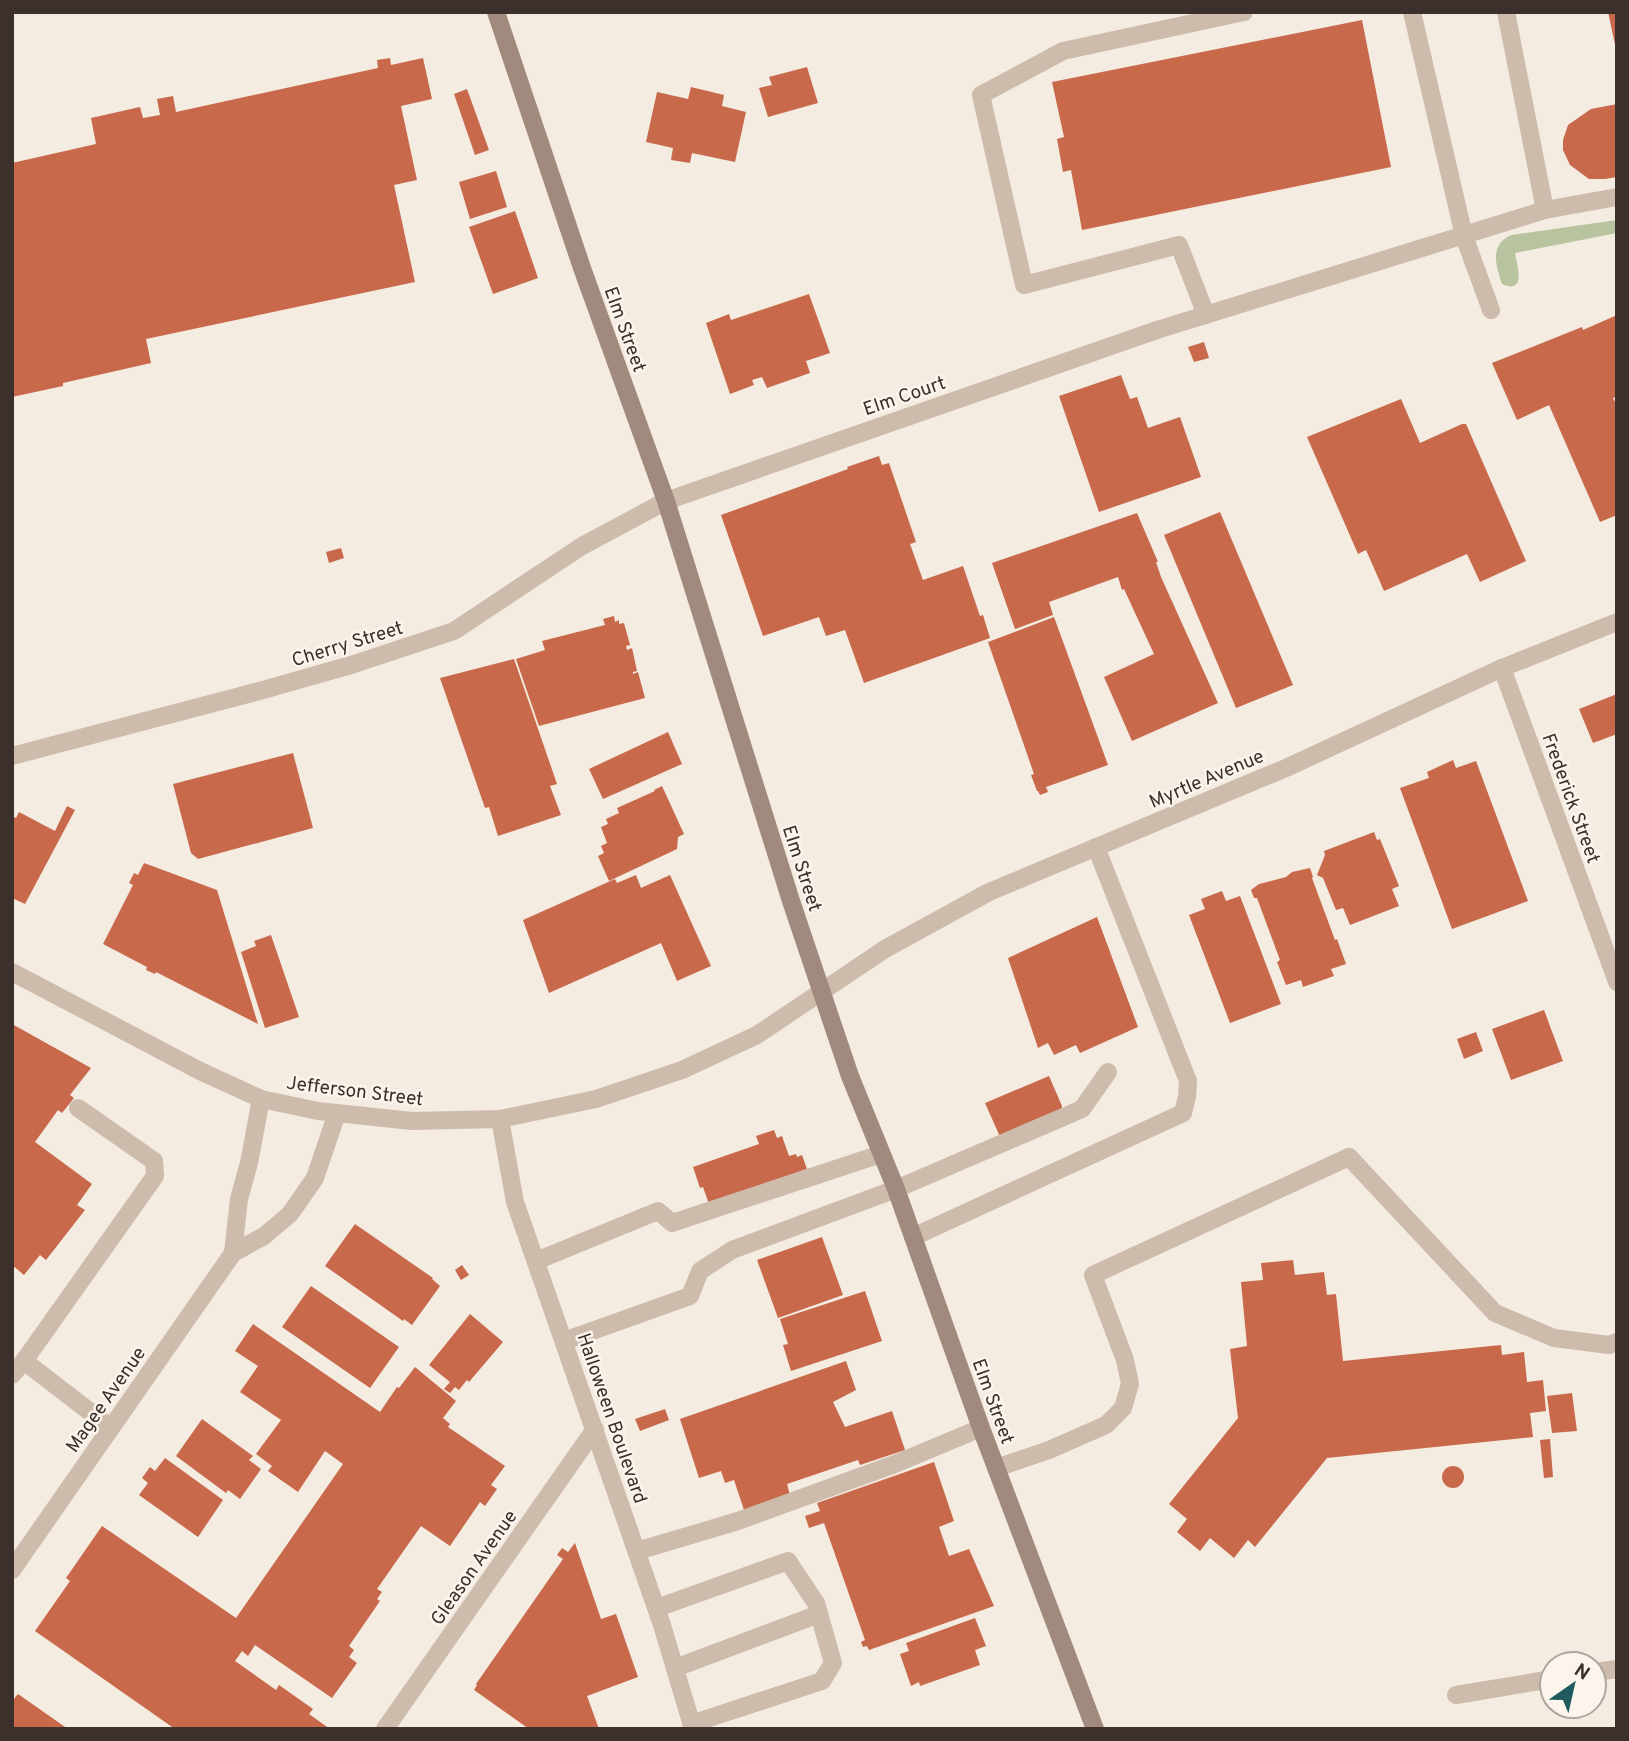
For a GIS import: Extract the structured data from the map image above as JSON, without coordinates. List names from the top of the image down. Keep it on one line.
{"streets":{"main road":["Elm Street"],"street":["Elm Court","Cherry Street","Myrtle Avenue","Frederick Street","Jefferson Street","Magee Avenue","Halloween Boulevard","Gleason Avenue"]},"crossings":[["Elm Street","Elm Court"],["Elm Street","Cherry Street"],["Elm Street","Myrtle Avenue"],["Elm Street","Jefferson Street"],["Elm Court","Cherry Street"],["Myrtle Avenue","Frederick Street"],["Myrtle Avenue","Jefferson Street"],["Jefferson Street","Magee Avenue"],["Jefferson Street","Halloween Boulevard"],["Halloween Boulevard","Gleason Avenue"]],"north":"top right"}
